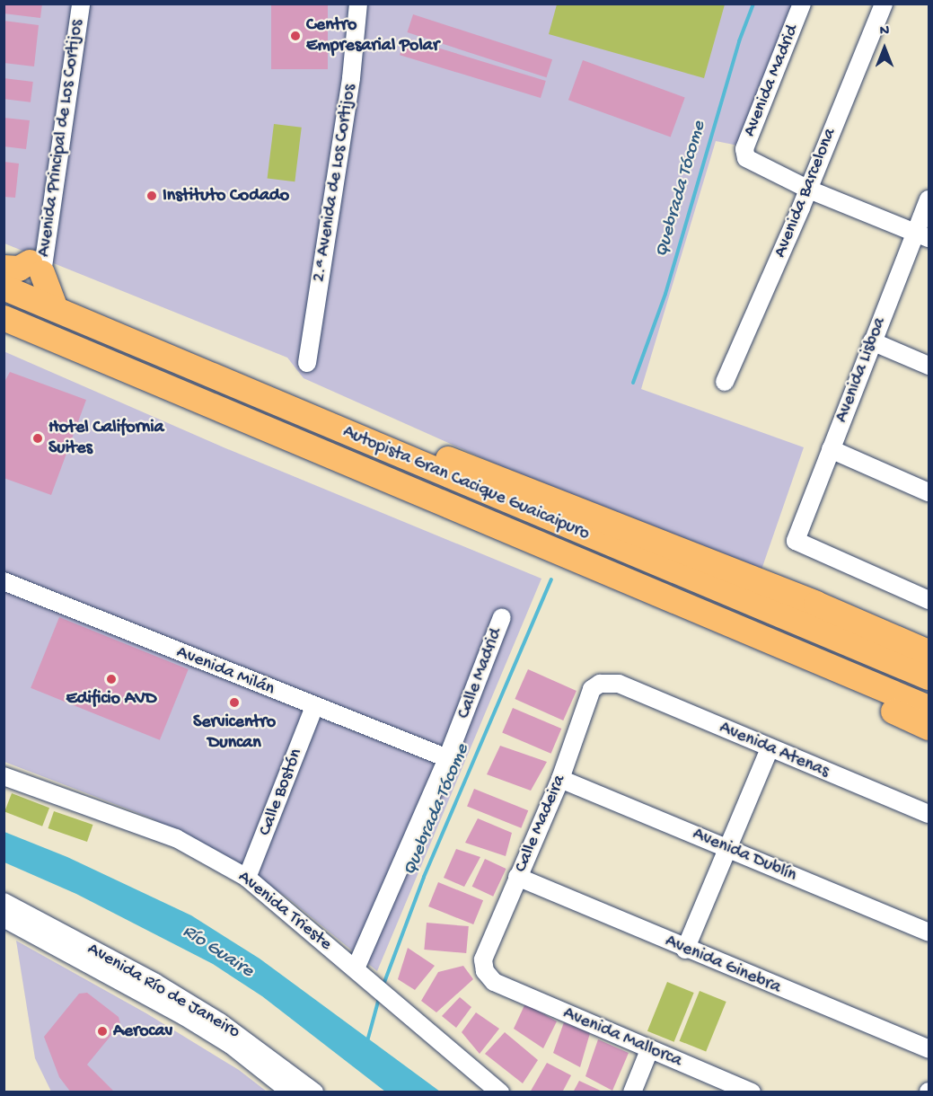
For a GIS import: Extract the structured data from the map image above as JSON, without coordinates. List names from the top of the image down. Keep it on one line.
{"streets":{"highway":["Autopista Gran Cacique Guaicaipuro"],"street":["Avenida Madrid","Avenida Principal de Los Cortijos","2.ª Avenida de Los Cortijos","Avenida Barcelona","Avenida Lisboa","Avenida Milán","Calle Madrid","Avenida Atenas","Calle Bostón","Calle Madeira","Avenida Dublín","Avenida Trieste","Avenida Ginebra","Avenida Río de Janeiro","Avenida Mallorca"]},"crossings":[["Avenida Madrid","Avenida Barcelona"],["Avenida Milán","Calle Madrid"],["Avenida Milán","Calle Bostón"],["Calle Madrid","Avenida Trieste"],["Avenida Atenas","Calle Madeira"],["Calle Bostón","Avenida Trieste"],["Calle Madeira","Avenida Dublín"],["Calle Madeira","Avenida Ginebra"],["Calle Madeira","Avenida Mallorca"]],"water":["Quebrada Tócome","Río Guaire"],"places":["Centro Empresarial Polar","Instituto Codado","Hotel California Suites","Edificio AVD","Servicentro Duncan","Aerocav"],"north":"top"}
